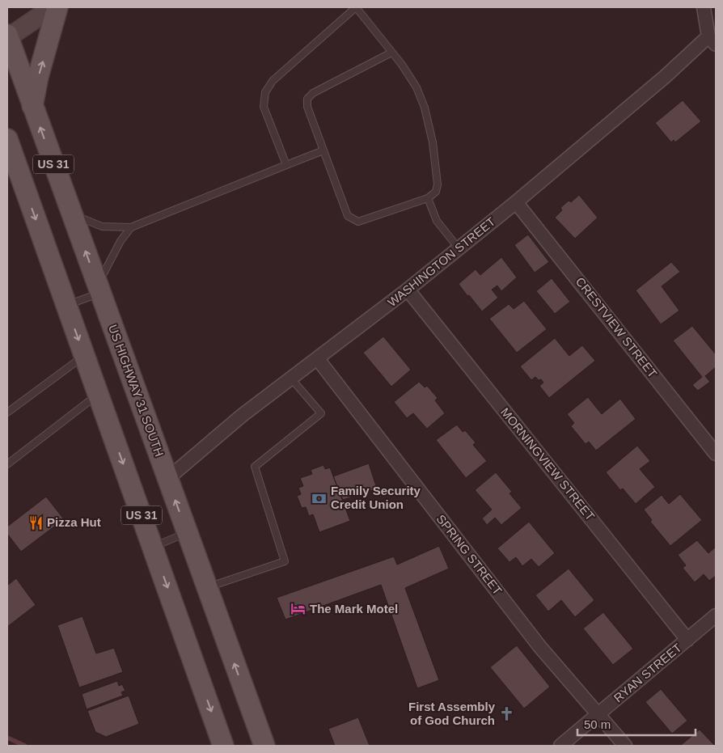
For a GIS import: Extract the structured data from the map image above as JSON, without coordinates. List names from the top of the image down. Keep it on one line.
{"streets":{"main road":["US 31","US HIGHWAY 31 SOUTH"],"street":["WASHINGTON STREET","CRESTVIEW STREET","MORNINGVIEW STREET","SPRING STREET","RYAN STREET"]},"crossings":[["WASHINGTON STREET","CRESTVIEW STREET"],["WASHINGTON STREET","US HIGHWAY 31 SOUTH"],["WASHINGTON STREET","MORNINGVIEW STREET"],["WASHINGTON STREET","SPRING STREET"],["MORNINGVIEW STREET","RYAN STREET"],["SPRING STREET","RYAN STREET"]],"places":{"bank":["Family Security Credit Union"],"restaurant":["Pizza Hut"],"hotel":["The Mark Motel"],"church":["First Assembly of God Church"]},"scale_bar":"50 m"}
